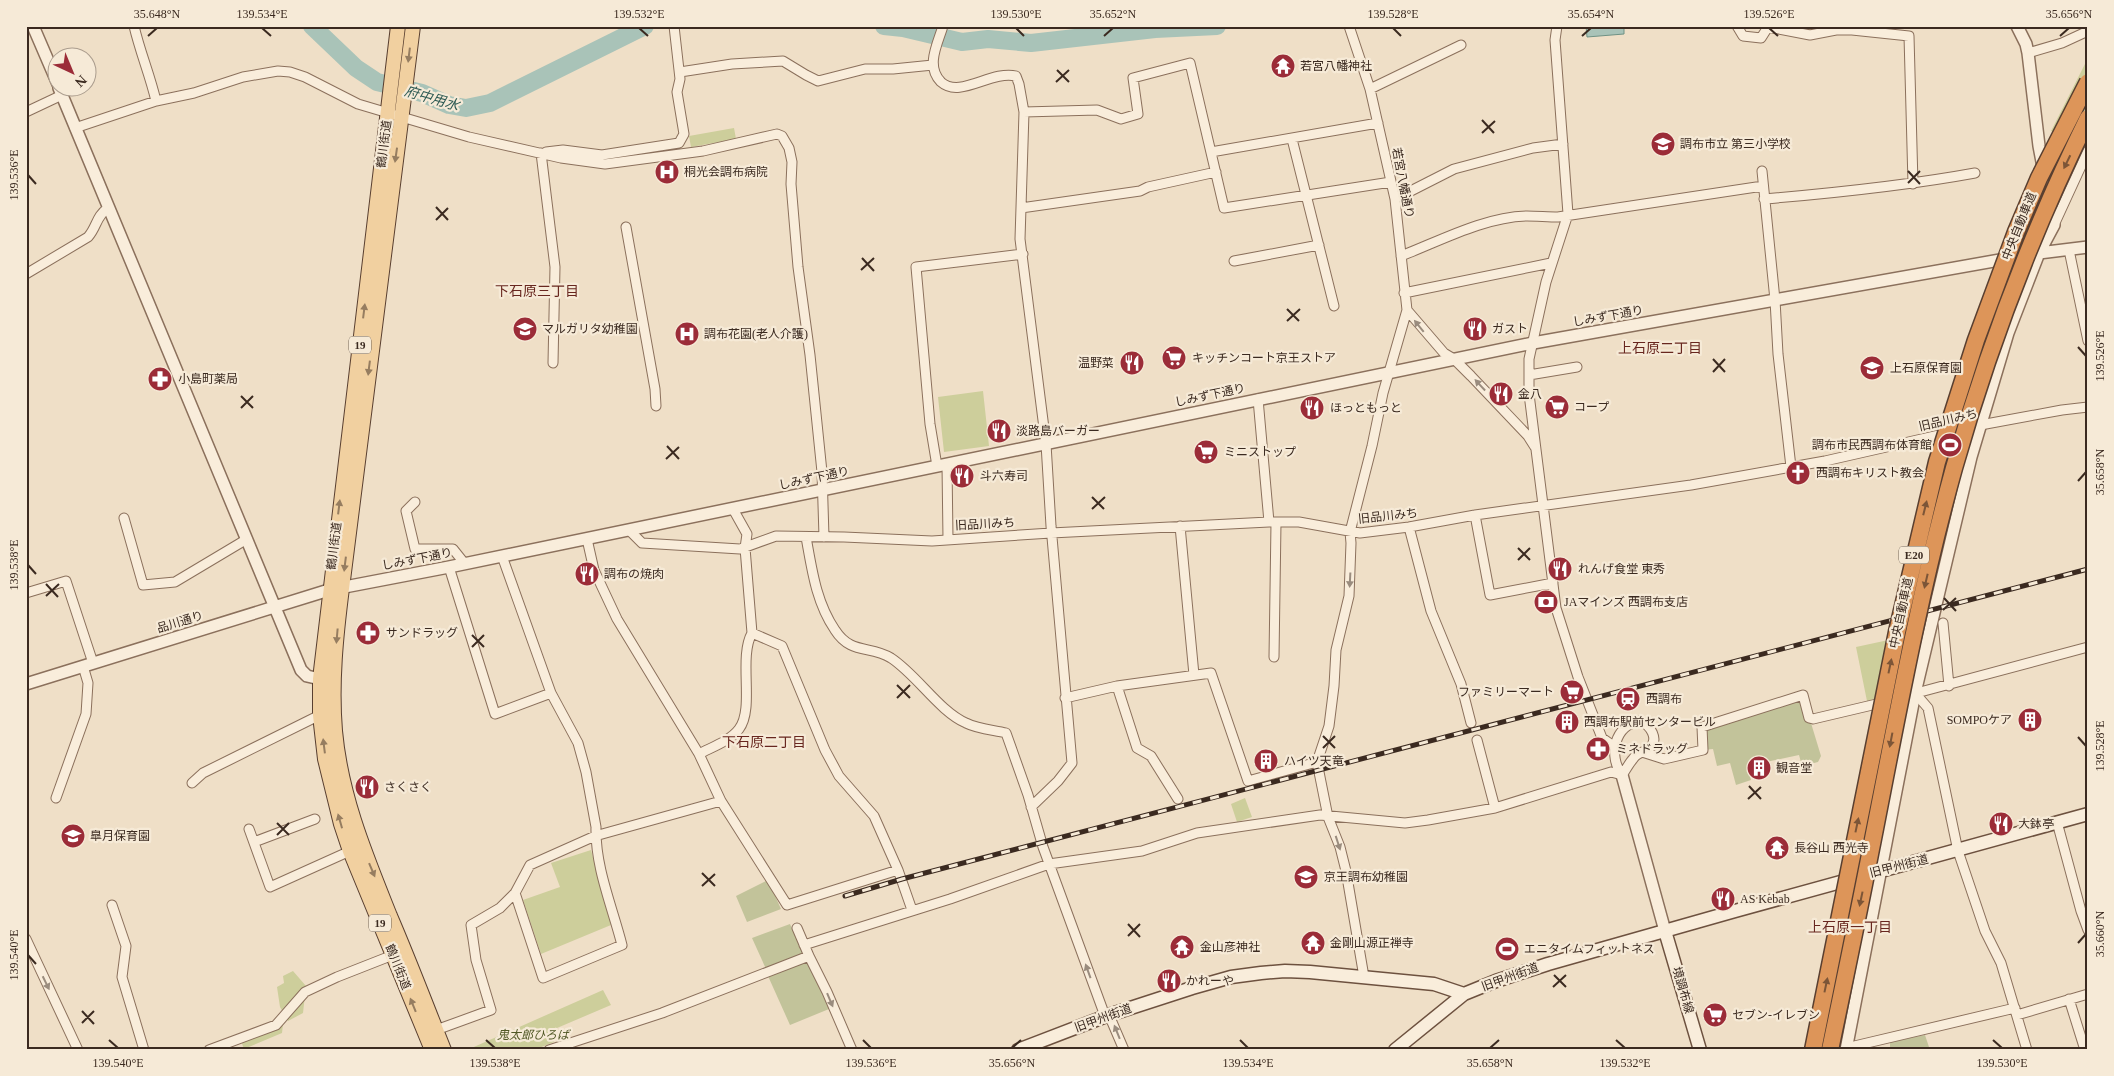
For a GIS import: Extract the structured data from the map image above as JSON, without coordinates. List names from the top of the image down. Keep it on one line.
{"streets":{"highway":["中央自動車道","E20"],"main road":["鶴川街道","19","旧甲州街道","境調布線"],"street":["若宮八幡通り","しみず下通り","旧品川みち","品川通り"]},"crossings":[["鶴川街道","しみず下通り"],["鶴川街道","品川通り"],["若宮八幡通り","しみず下通り"],["しみず下通り","旧品川みち"],["しみず下通り","品川通り"],["旧甲州街道","境調布線"]],"one_way":["若宮八幡通り"],"districts":["下石原三丁目","上石原二丁目","下石原二丁目","上石原一丁目"],"water":["府中用水"],"parks":["鬼太郎ひろば"],"places":{"temple":["若宮八幡神社","長谷山 西光寺","金剛山源正禅寺","金山彦神社"],"school or university":["調布市立 第三小学校","マルガリタ幼稚園","上石原保育園","皐月保育園","京王調布幼稚園"],"hospital":["桐光会調布病院","調布花園(老人介護)"],"restaurant":["ガスト","温野菜","金八","ほっともっと","淡路島バーガー","斗六寿司","れんげ食堂 東秀","調布の焼肉","さくさく","大鉢亭","AS Kebab","かれーや"],"supermarket":["キッチンコート京王ストア","コープ","ミニストップ","ファミリーマート","セブン-イレブン"],"pharmacy":["小島町薬局","サンドラッグ","ミネドラッグ"],"sports":["調布市民西調布体育館","エニタイムフィットネス"],"church":["西調布キリスト教会"],"bank":["JAマインズ 西調布支店"],"station":["西調布"],"building":["SOMPOケア","西調布駅前センタービル","ハイツ天竜","観音堂"]},"north":"bottom right","coordinates":["35.648°N","139.534°E","139.532°E","139.530°E","35.652°N","139.528°E","35.654°N","139.526°E","35.656°N","139.536°E","35.658°N","139.538°E","35.660°N","139.540°E"]}
